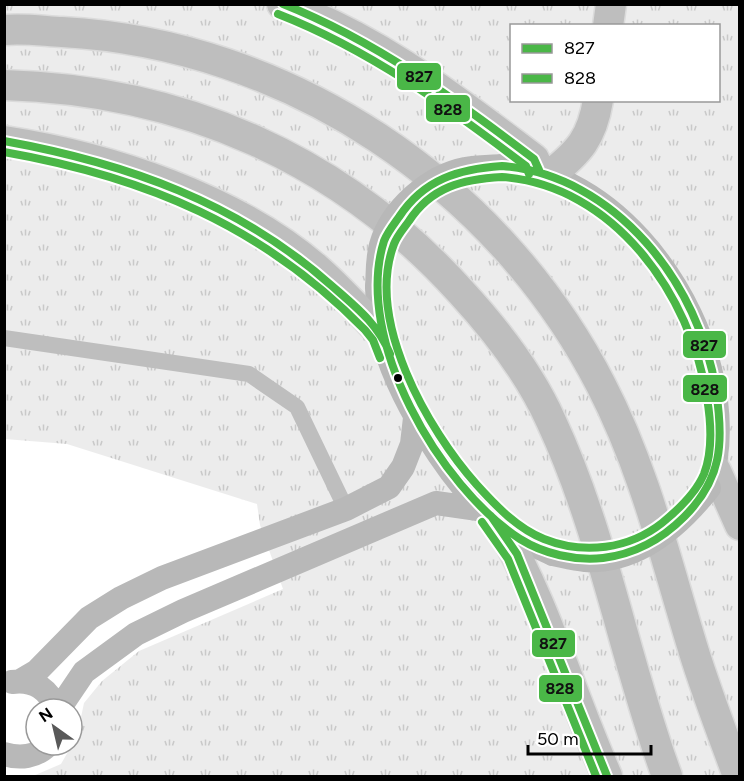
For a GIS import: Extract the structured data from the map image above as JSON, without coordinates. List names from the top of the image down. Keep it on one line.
{"lines":["transit line 827","transit line 828"],"legend":["827","828"],"scale_bar":"50 m","north":"top left"}
